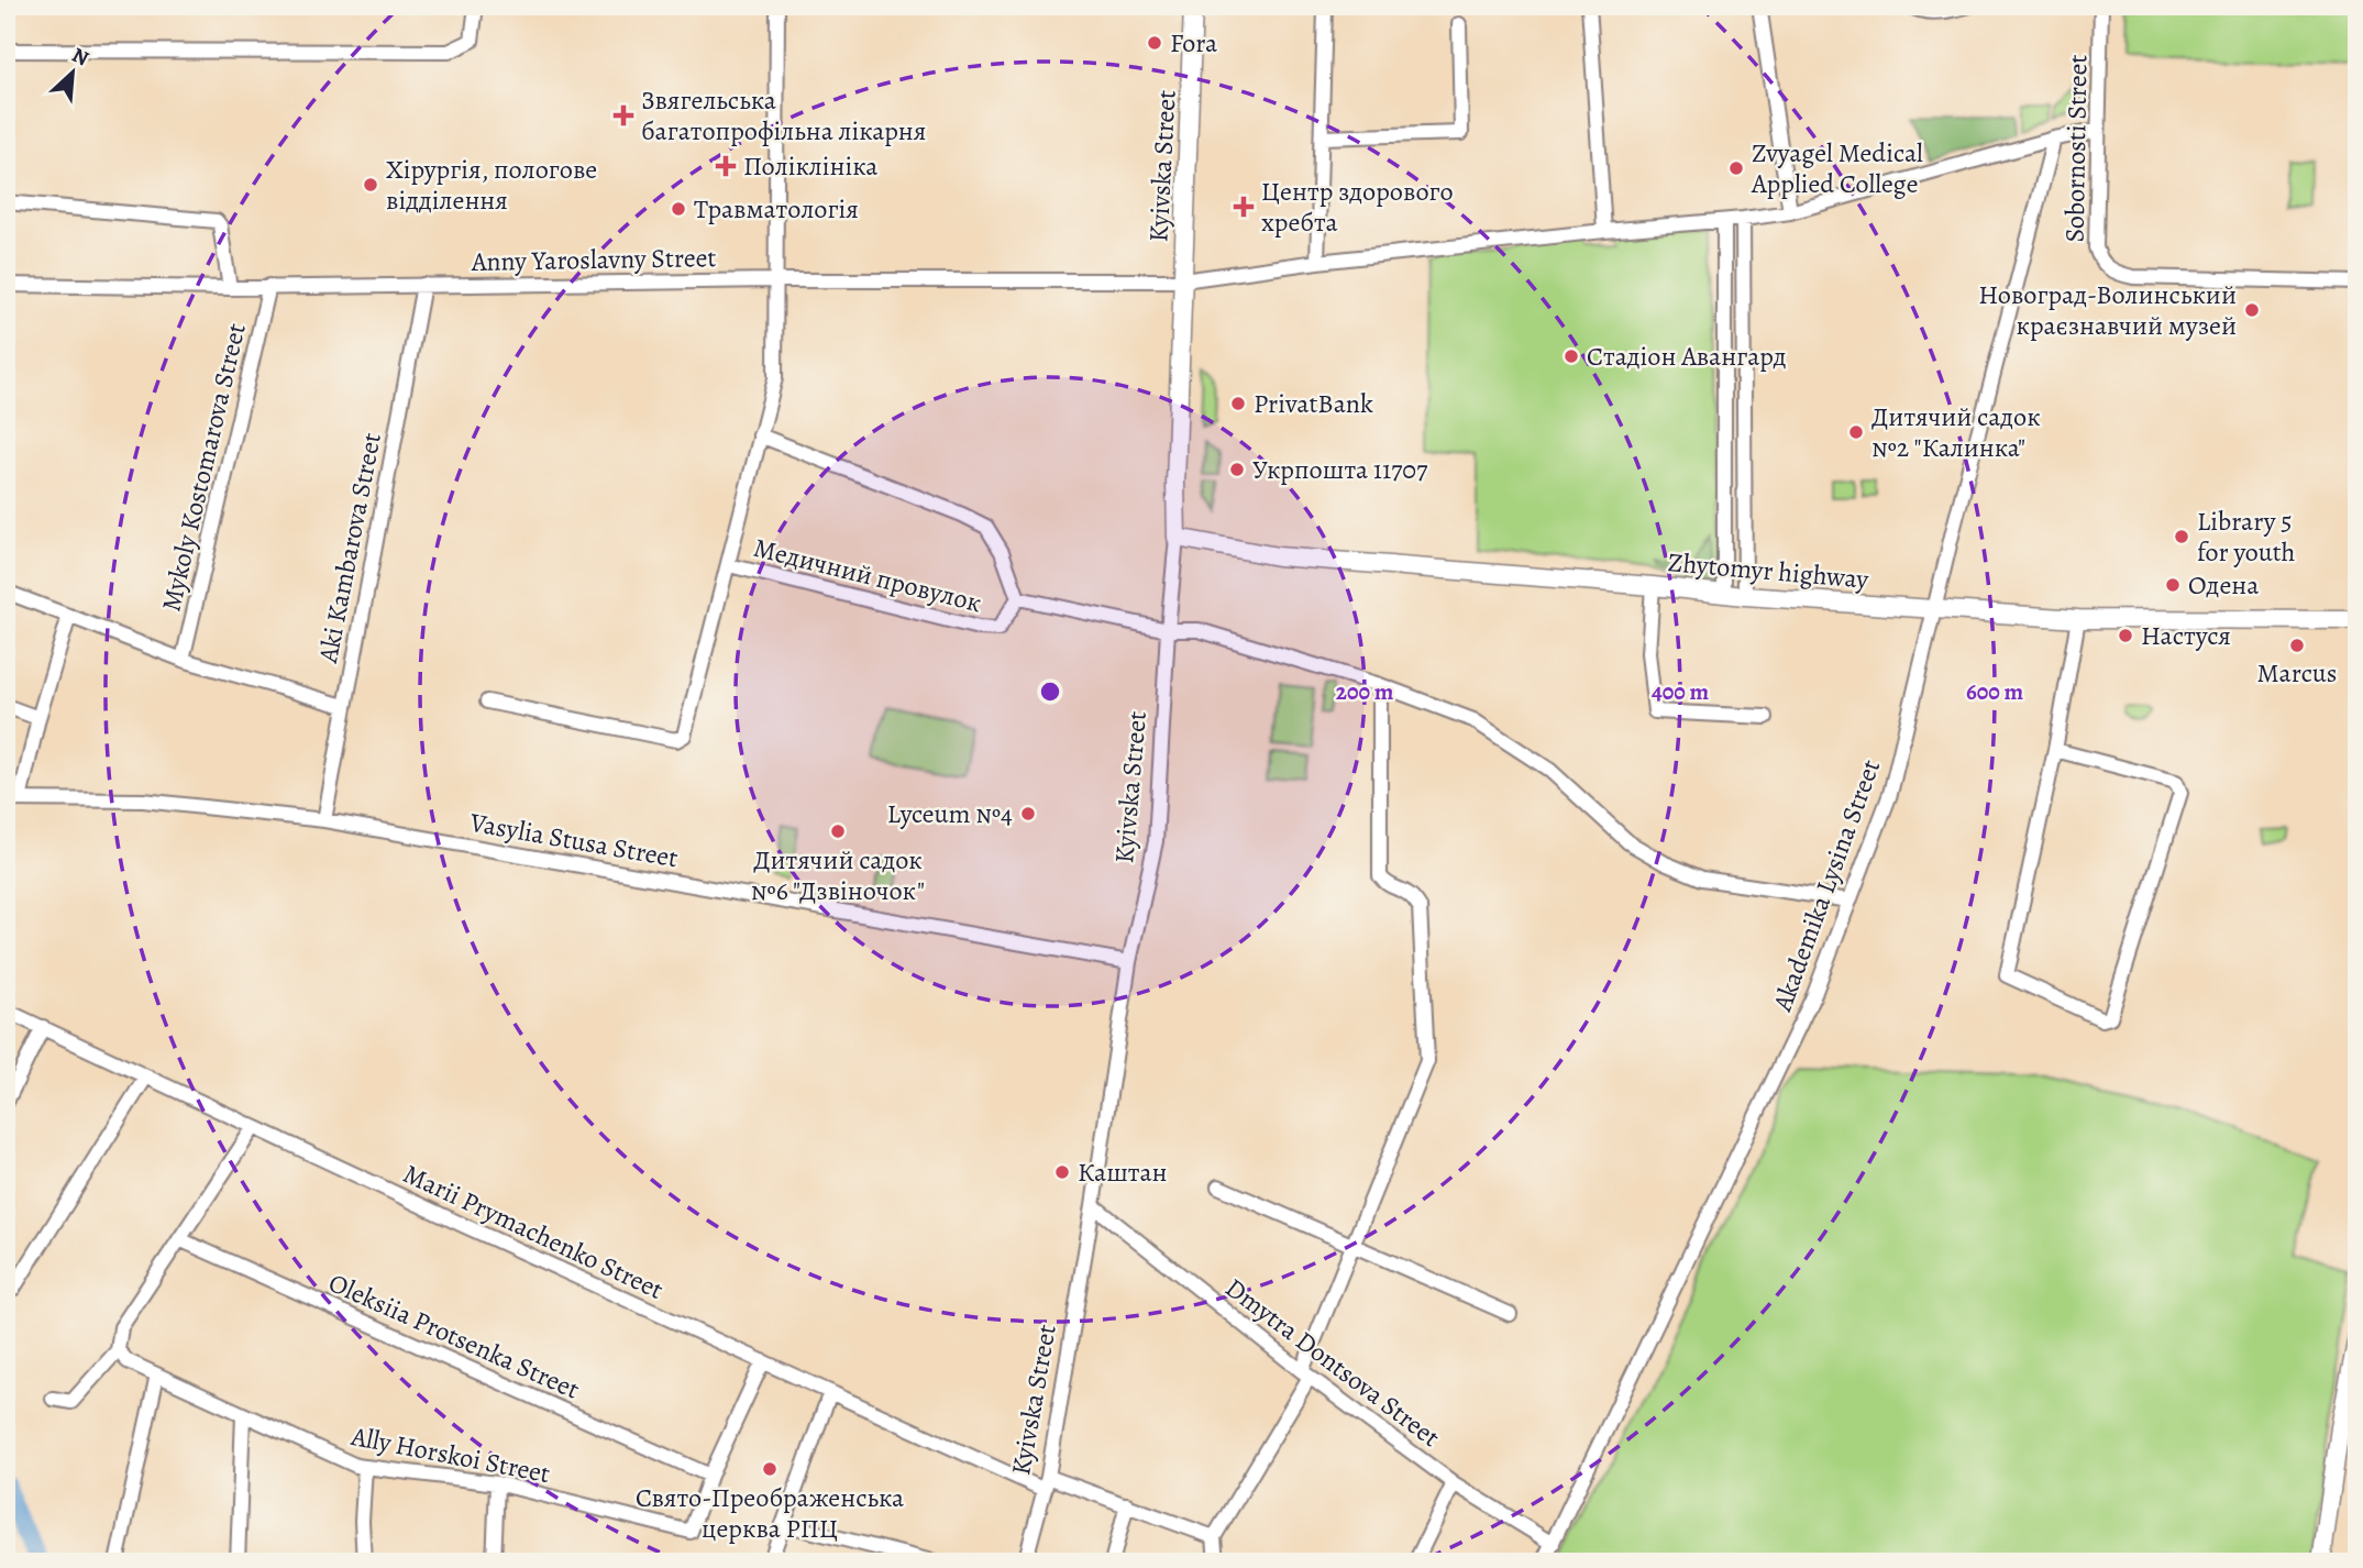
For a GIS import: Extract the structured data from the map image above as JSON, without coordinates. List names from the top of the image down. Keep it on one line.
{"streets":{"main road":["Kyivska Street","Zhytomyr highway"],"street":["Sobornosti Street","Anny Yaroslavny Street","Mykoly Kostomarova Street","Aki Kambarova Street","Медичний провулок","Vasylia Stusa Street","Akademika Lysina Street","Marii Prymachenko Street","Oleksiia Protsenka Street","Dmytra Dontsova Street","Ally Horskoi Street"]},"crossings":[["Sobornosti Street","Anny Yaroslavny Street"],["Kyivska Street","Anny Yaroslavny Street"],["Kyivska Street","Zhytomyr highway"],["Kyivska Street","Медичний провулок"],["Kyivska Street","Vasylia Stusa Street"],["Kyivska Street","Marii Prymachenko Street"],["Kyivska Street","Dmytra Dontsova Street"],["Anny Yaroslavny Street","Mykoly Kostomarova Street"],["Anny Yaroslavny Street","Aki Kambarova Street"],["Anny Yaroslavny Street","Медичний провулок"],["Anny Yaroslavny Street","Akademika Lysina Street"],["Aki Kambarova Street","Vasylia Stusa Street"],["Zhytomyr highway","Akademika Lysina Street"],["Медичний провулок","Akademika Lysina Street"],["Akademika Lysina Street","Dmytra Dontsova Street"],["Oleksiia Protsenka Street","Ally Horskoi Street"]],"places":{"other":["Fora","Zvyagel Medical Applied College","Хірургія, пологове відділення","Травматологія","Новоград-Волинський краєзнавчий музей","Стадіон Авангард","PrivatBank","Дитячий садок №2 \"Калинка\"","Укрпошта 11707","Library 5 for youth","Одена","Настуся","Marcus","Lyceum №4","Дитячий садок №6 \"Дзвіночок\"","Каштан","Свято-Преображенська церква РПЦ"],"health":["Звягельська багатопрофільна лікарня","Поліклініка","Центр здорового хребта"]},"north":"top right","rings":["200 m","400 m","600 m"]}
